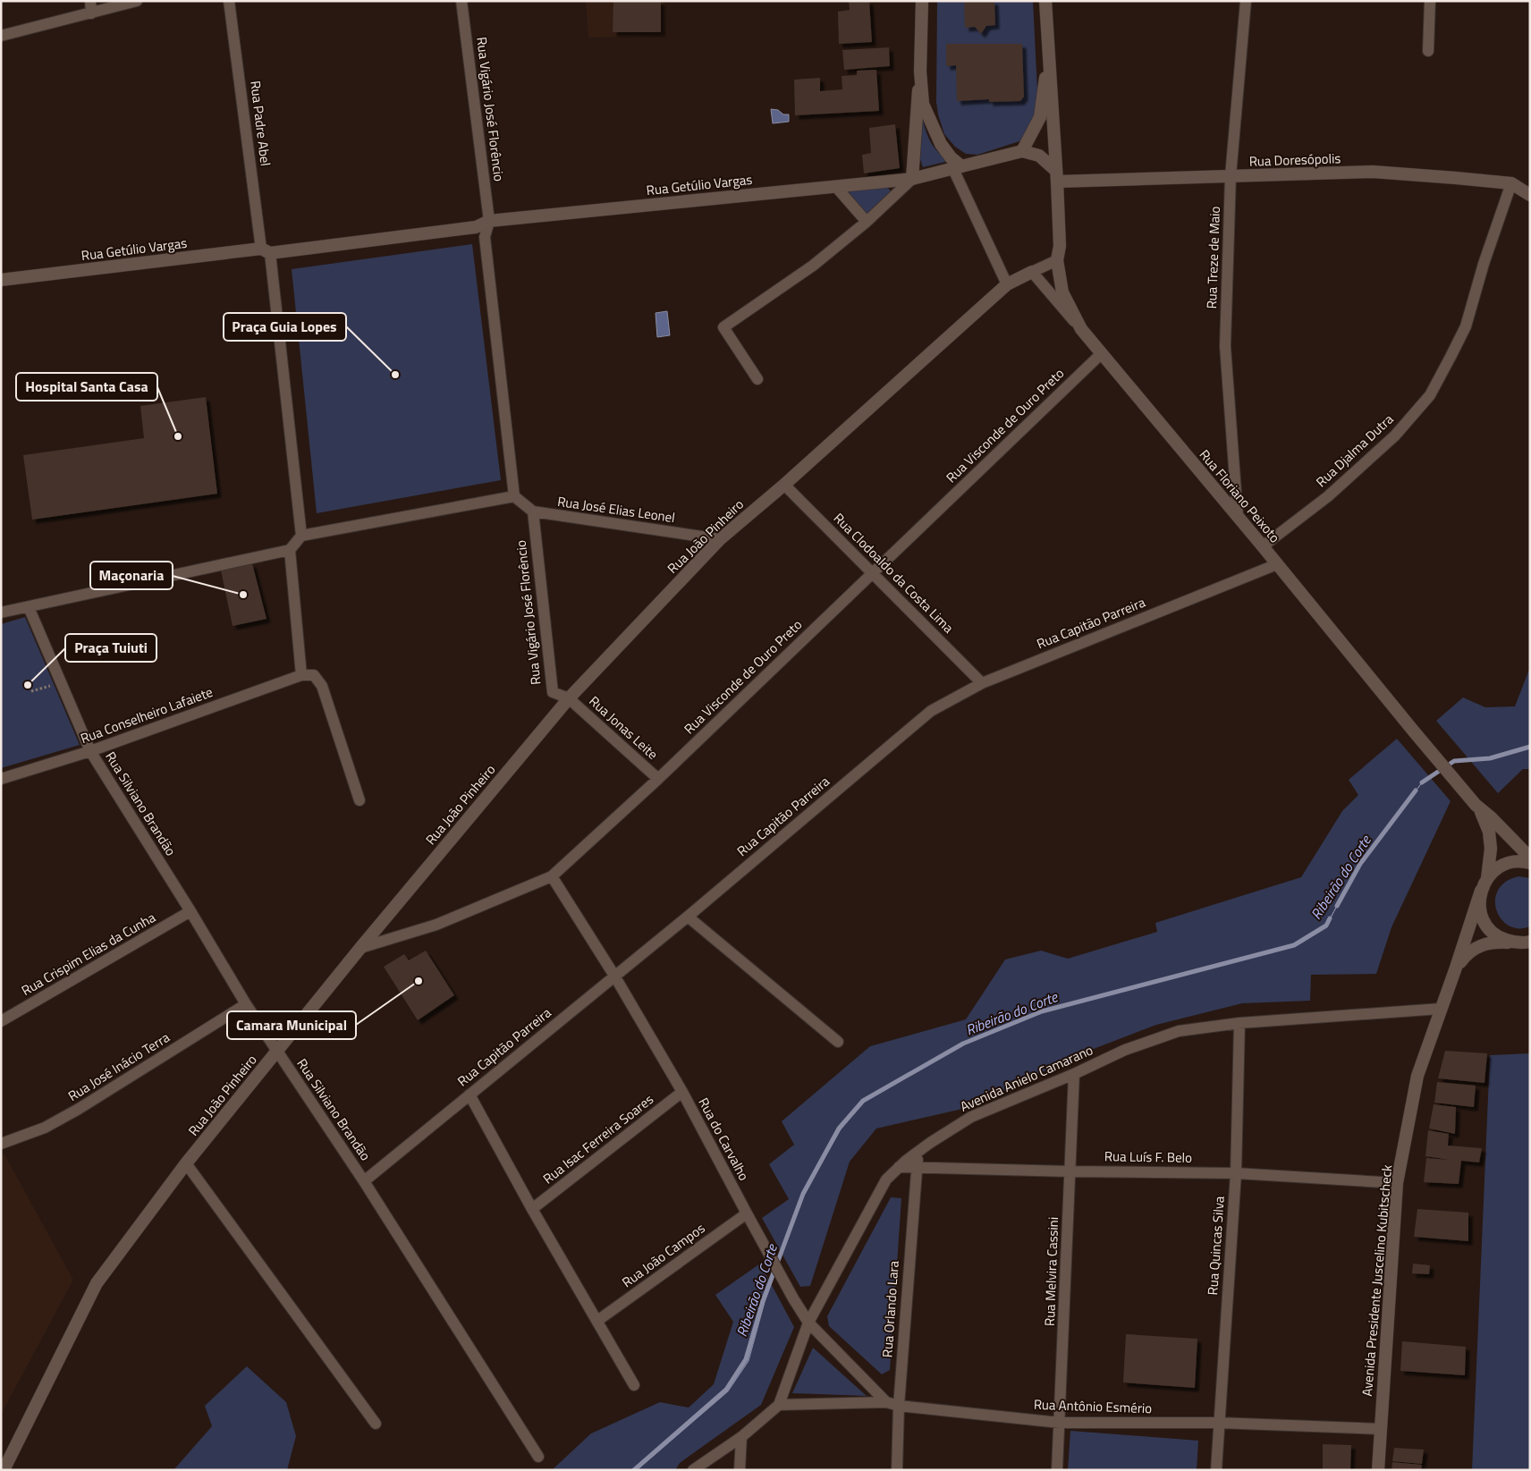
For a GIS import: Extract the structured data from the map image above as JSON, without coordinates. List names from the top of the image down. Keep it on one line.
{"streets":{"street":["Rua Vigário José Florêncio","Rua Padre Abel","Rua Doresópolis","Rua Getúlio Vargas","Rua Treze de Maio","Rua Visconde de Ouro Preto","Rua Djalma Dutra","Rua Floriano Peixoto","Rua José Elias Leonel","Rua João Pinheiro","Rua Clodoaldo da Costa Lima","Rua Capitão Parreira","Rua Conselheiro Lafaiete","Rua Jonas Leite","Rua Silviano Brandão","Rua Crispim Elias da Cunha","Rua José Inácio Terra","Avenida Anielo Camarano","Rua Isac Ferreira Soares","Rua do Carvalho","Rua Luís F. Belo","Rua Quincas Silva","Rua João Campos","Rua Melvira Cassini","Avenida Presidente Juscelino Kubitscheck","Rua Orlando Lara","Rua Antônio Esmério"]},"crossings":[["Rua Vigário José Florêncio","Rua Getúlio Vargas"],["Rua Vigário José Florêncio","Rua José Elias Leonel"],["Rua Vigário José Florêncio","Rua João Pinheiro"],["Rua Vigário José Florêncio","Rua Jonas Leite"],["Rua Padre Abel","Rua Getúlio Vargas"],["Rua Doresópolis","Rua Treze de Maio"],["Rua Doresópolis","Rua Djalma Dutra"],["Rua Doresópolis","Rua Floriano Peixoto"],["Rua Treze de Maio","Rua Floriano Peixoto"],["Rua Visconde de Ouro Preto","Rua Floriano Peixoto"],["Rua Visconde de Ouro Preto","Rua João Pinheiro"],["Rua Visconde de Ouro Preto","Rua Clodoaldo da Costa Lima"],["Rua Visconde de Ouro Preto","Rua Jonas Leite"],["Rua Visconde de Ouro Preto","Rua do Carvalho"],["Rua Djalma Dutra","Rua Floriano Peixoto"],["Rua Floriano Peixoto","Rua João Pinheiro"],["Rua Floriano Peixoto","Rua Capitão Parreira"],["Rua Floriano Peixoto","Avenida Presidente Juscelino Kubitscheck"],["Rua José Elias Leonel","Rua João Pinheiro"],["Rua João Pinheiro","Rua Clodoaldo da Costa Lima"],["Rua João Pinheiro","Rua Jonas Leite"],["Rua João Pinheiro","Rua Silviano Brandão"],["Rua Clodoaldo da Costa Lima","Rua Capitão Parreira"],["Rua Capitão Parreira","Rua Silviano Brandão"],["Rua Capitão Parreira","Rua do Carvalho"],["Rua Conselheiro Lafaiete","Rua Silviano Brandão"],["Rua Silviano Brandão","Rua Crispim Elias da Cunha"],["Rua Silviano Brandão","Rua José Inácio Terra"],["Avenida Anielo Camarano","Rua do Carvalho"],["Avenida Anielo Camarano","Rua Luís F. Belo"],["Avenida Anielo Camarano","Rua Quincas Silva"],["Avenida Anielo Camarano","Rua Melvira Cassini"],["Avenida Anielo Camarano","Avenida Presidente Juscelino Kubitscheck"],["Avenida Anielo Camarano","Rua Orlando Lara"],["Avenida Anielo Camarano","Rua Antônio Esmério"],["Rua Isac Ferreira Soares","Rua do Carvalho"],["Rua do Carvalho","Rua João Campos"],["Rua do Carvalho","Rua Antônio Esmério"],["Rua Luís F. Belo","Rua Quincas Silva"],["Rua Luís F. Belo","Rua Melvira Cassini"],["Rua Luís F. Belo","Avenida Presidente Juscelino Kubitscheck"],["Rua Luís F. Belo","Rua Orlando Lara"],["Rua Quincas Silva","Rua Antônio Esmério"],["Rua Melvira Cassini","Rua Antônio Esmério"],["Avenida Presidente Juscelino Kubitscheck","Rua Antônio Esmério"],["Rua Orlando Lara","Rua Antônio Esmério"]],"water":["Ribeirão do Corte"],"places":["Praça Guia Lopes","Hospital Santa Casa","Maçonaria","Praça Tuiuti","Camara Municipal"]}
